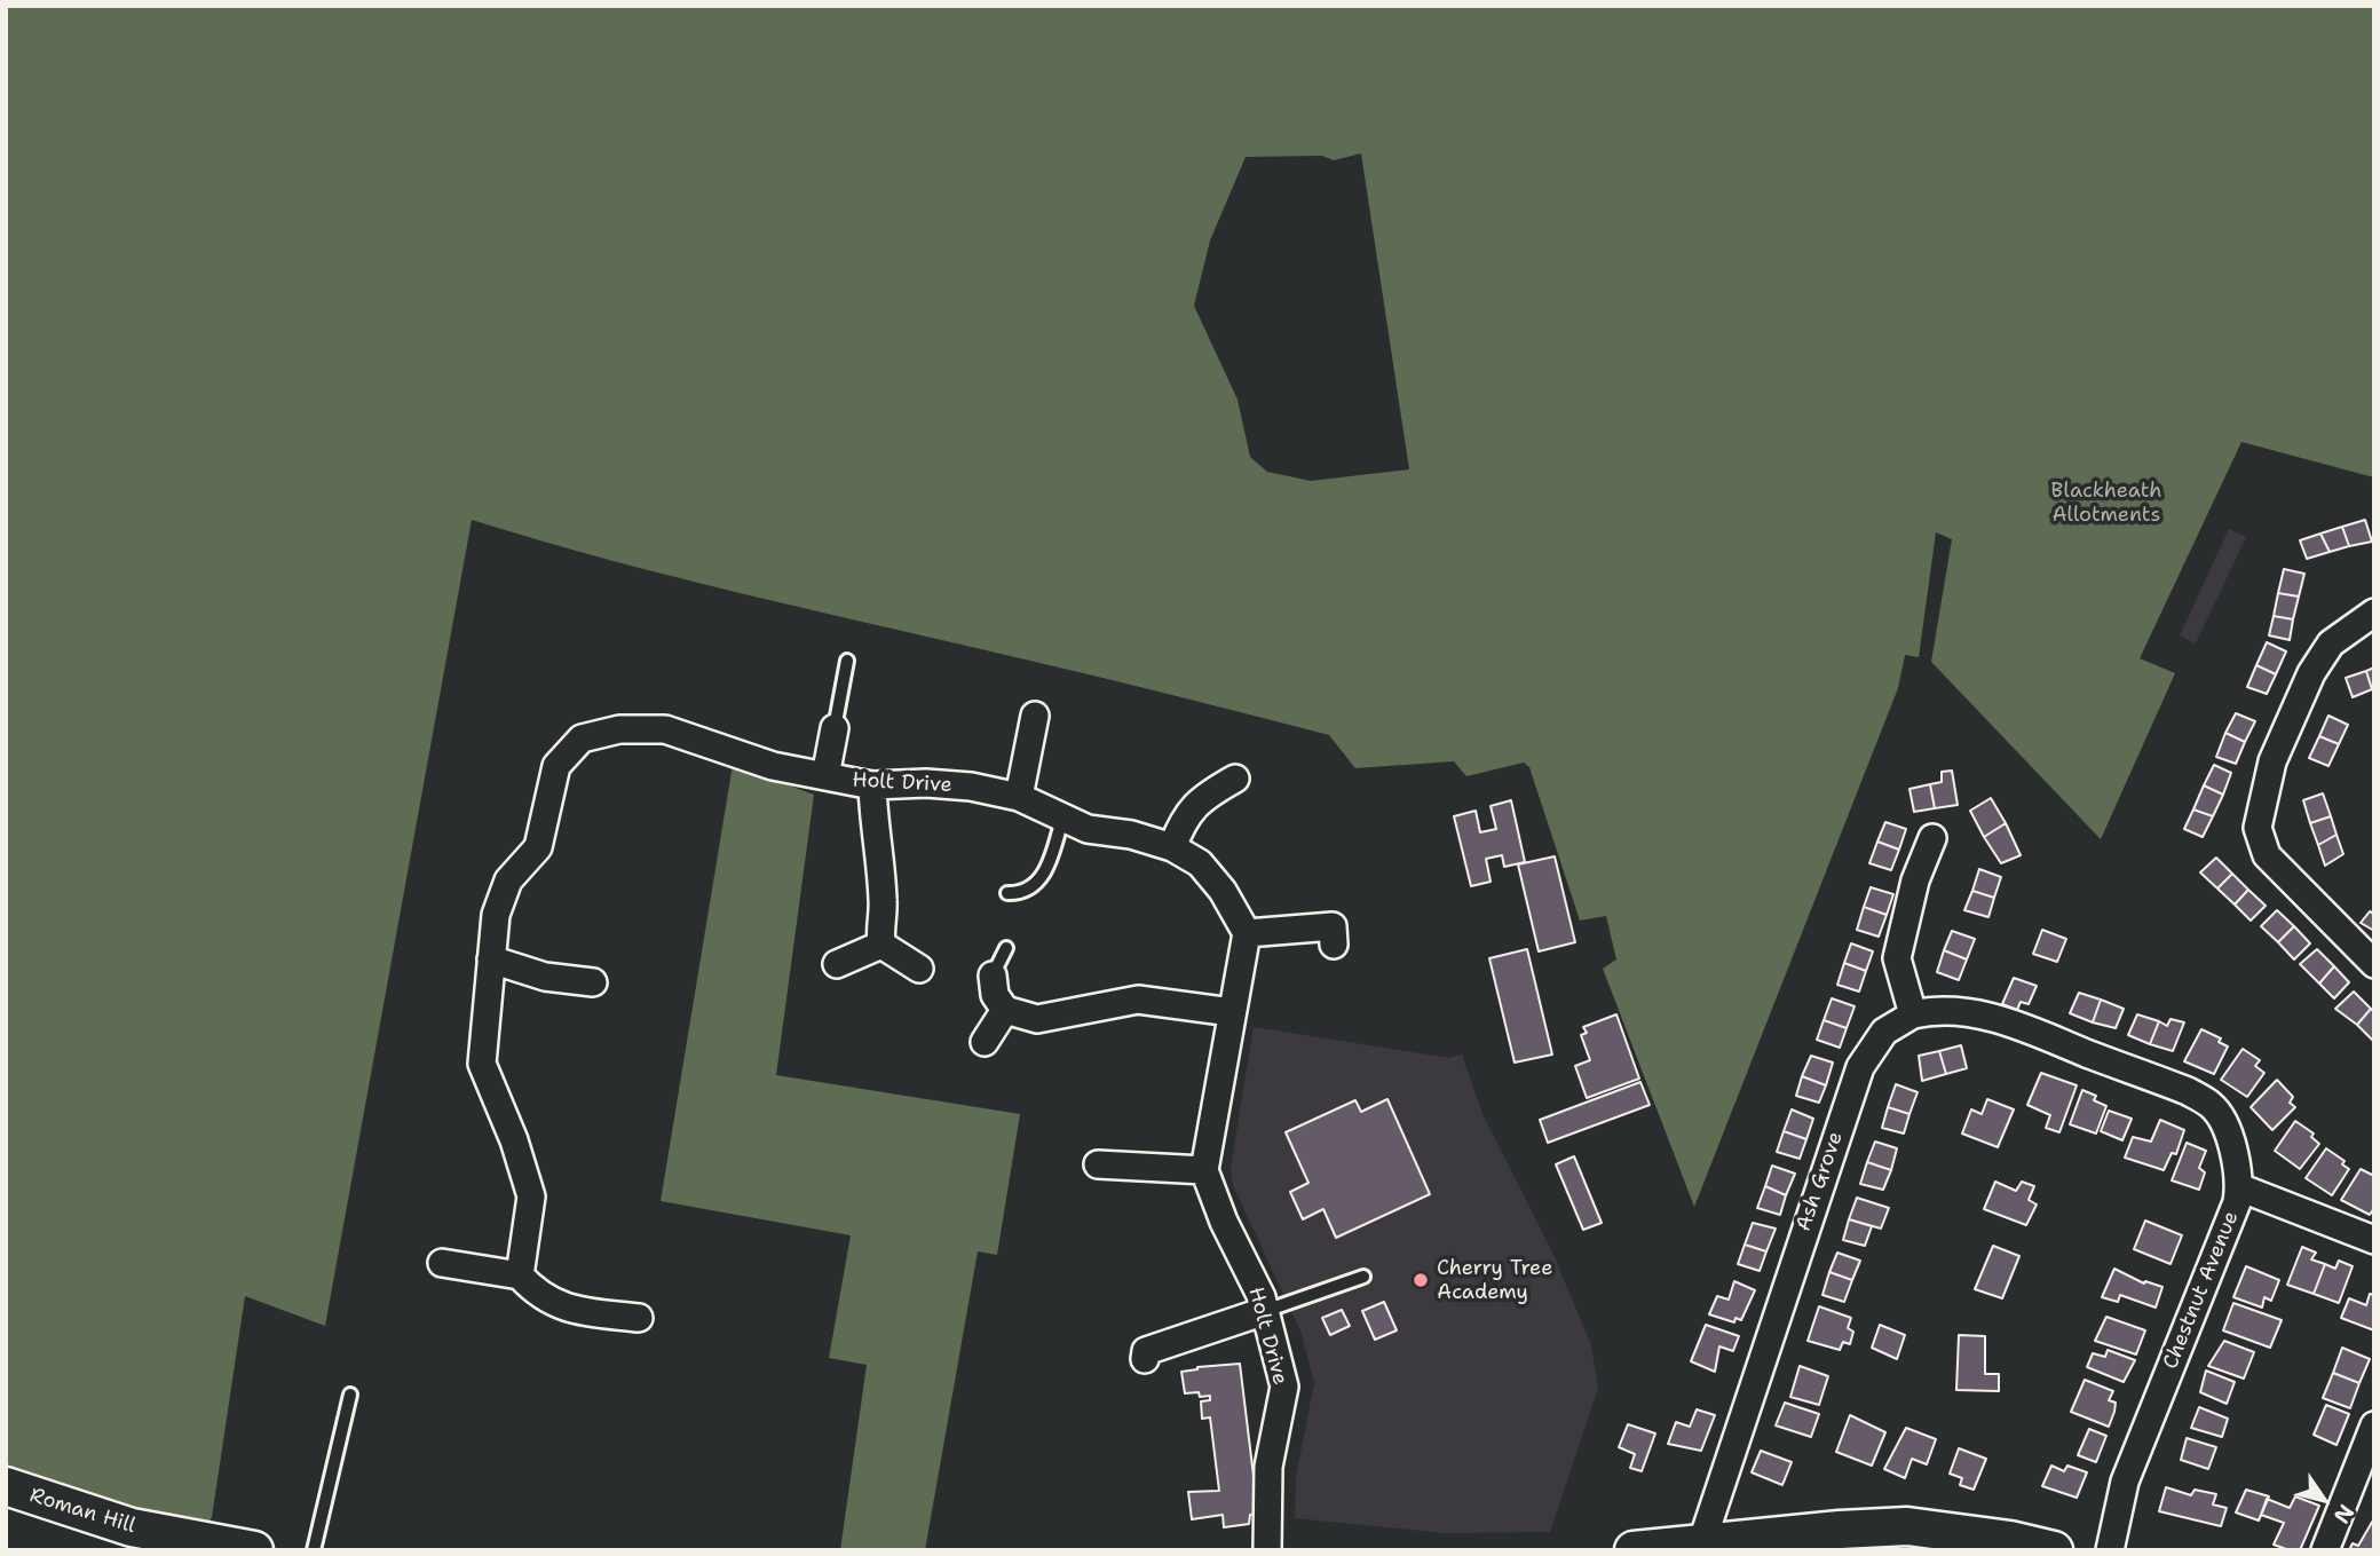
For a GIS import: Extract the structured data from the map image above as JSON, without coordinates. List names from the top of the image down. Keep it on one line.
{"streets":{"main road":["Roman Hill"],"street":["Holt Drive","Ash Grove","Chestnut Avenue"]},"crossings":[["Ash Grove","Chestnut Avenue"]],"parks":["Blackheath Allotments"],"places":["Cherry Tree Academy"],"north":"bottom right"}
